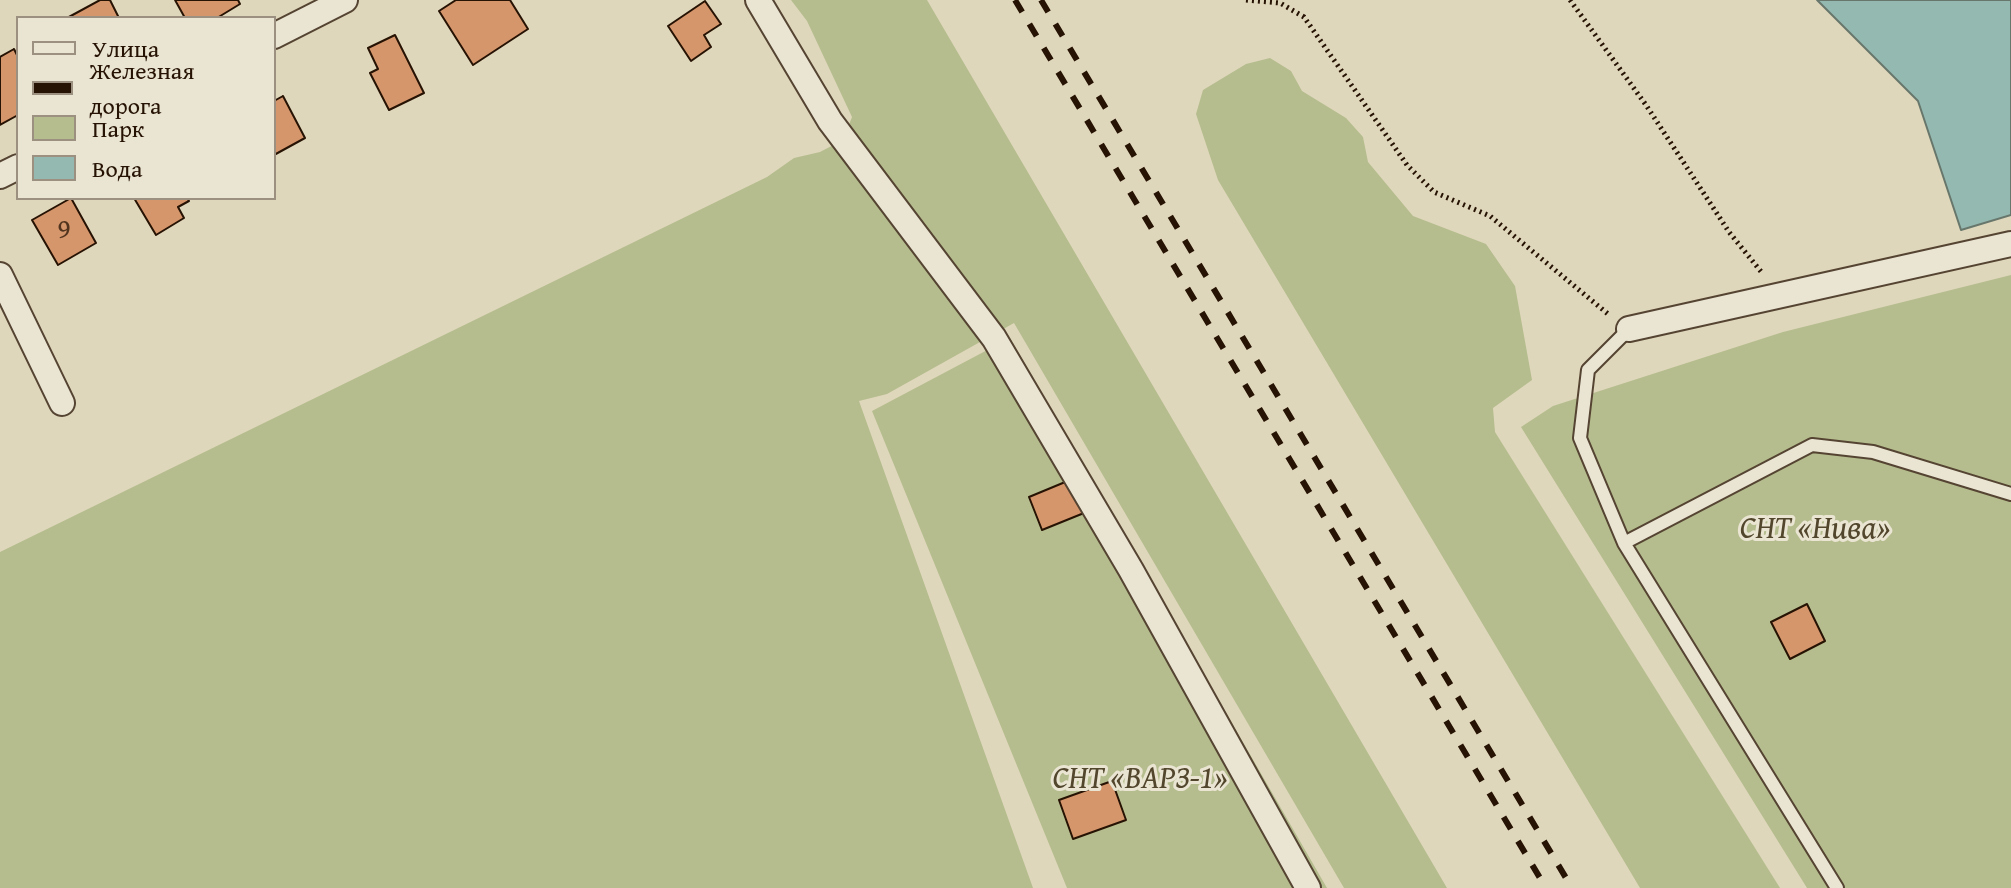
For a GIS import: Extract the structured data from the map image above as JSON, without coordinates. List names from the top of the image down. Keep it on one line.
{"parks":["СНТ «Нива»","СНТ «ВАРЗ-1»"],"house_numbers":["9"],"legend":["Улица","Железная дорога","Парк","Вода"]}
